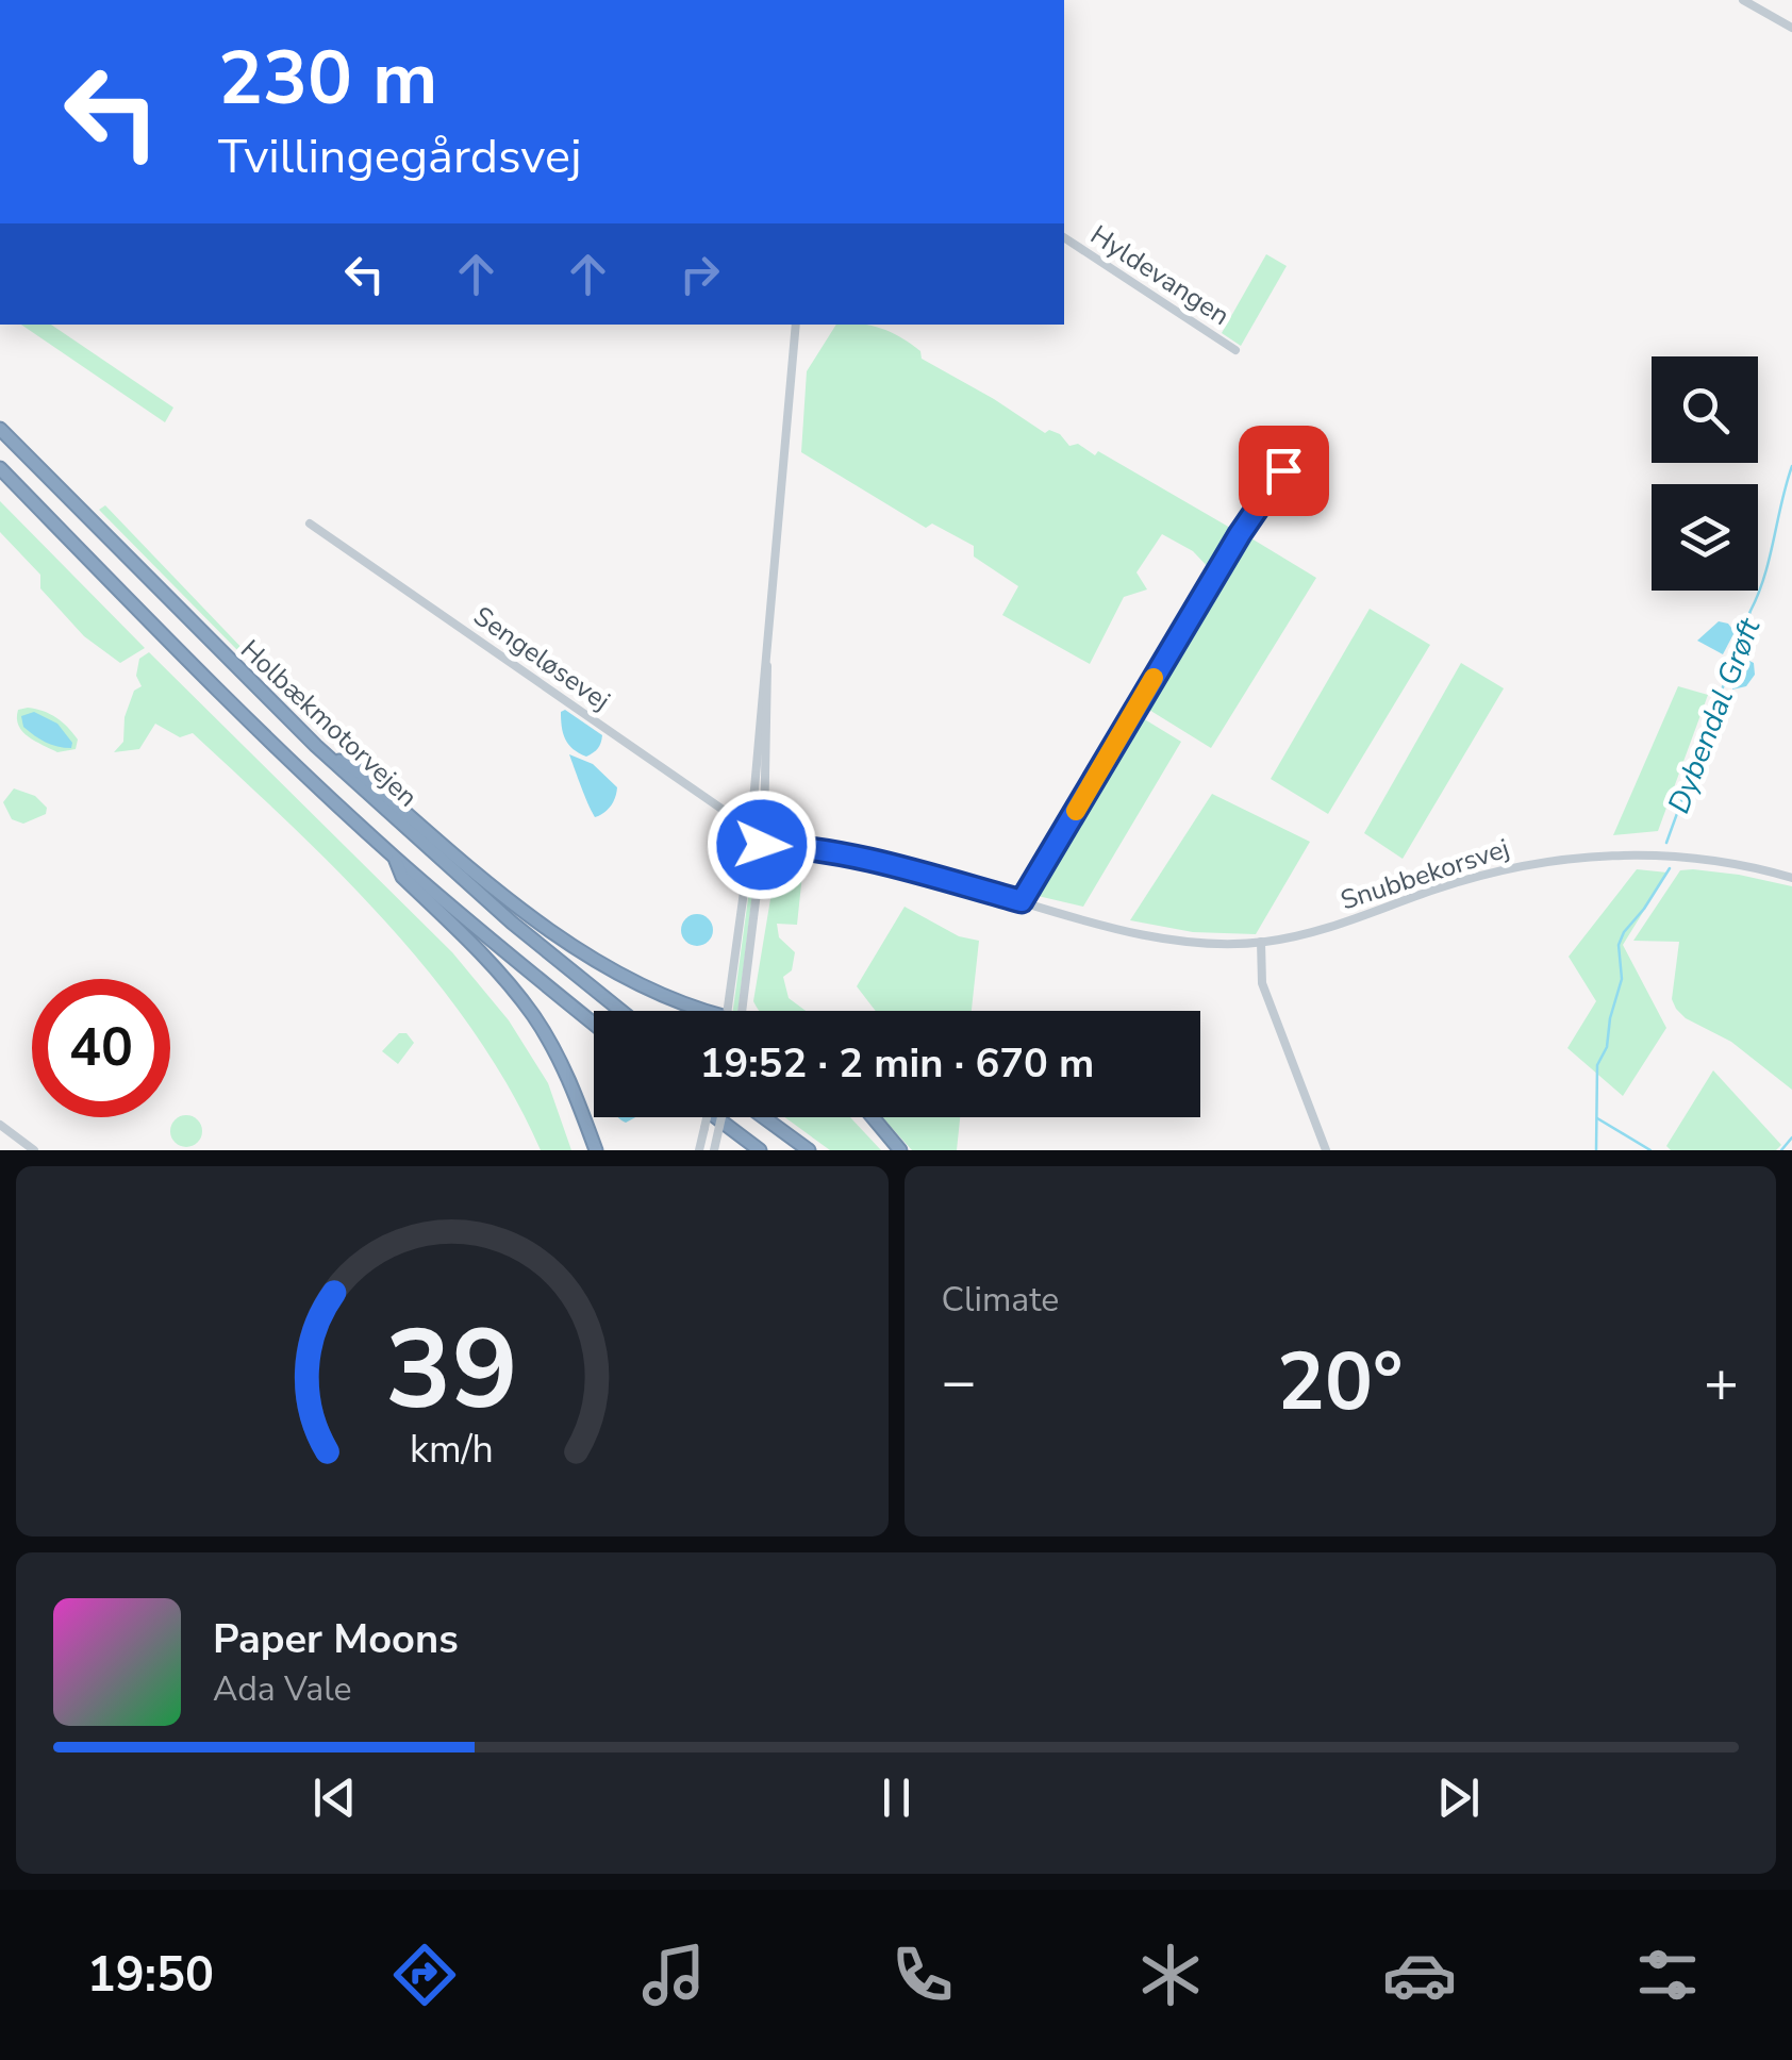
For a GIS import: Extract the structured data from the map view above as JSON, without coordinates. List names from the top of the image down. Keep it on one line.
{"streets":{"highway":["Holbækmotorvejen"],"street":["Hyldevangen","Sengeløsevej","Snubbekorsvej"]},"water":["Dybendal Grøft"],"page":{"turn":["230 m","Tvillingegårdsvej"],"limit":"40","trip":"19:52 · 2 min · 670 m","tile":"Climate","heat":["−","20°","+"],"song":["Paper Moons","Ada Vale"],"tabs":"19:50","gauge":["39","km/h"]}}
